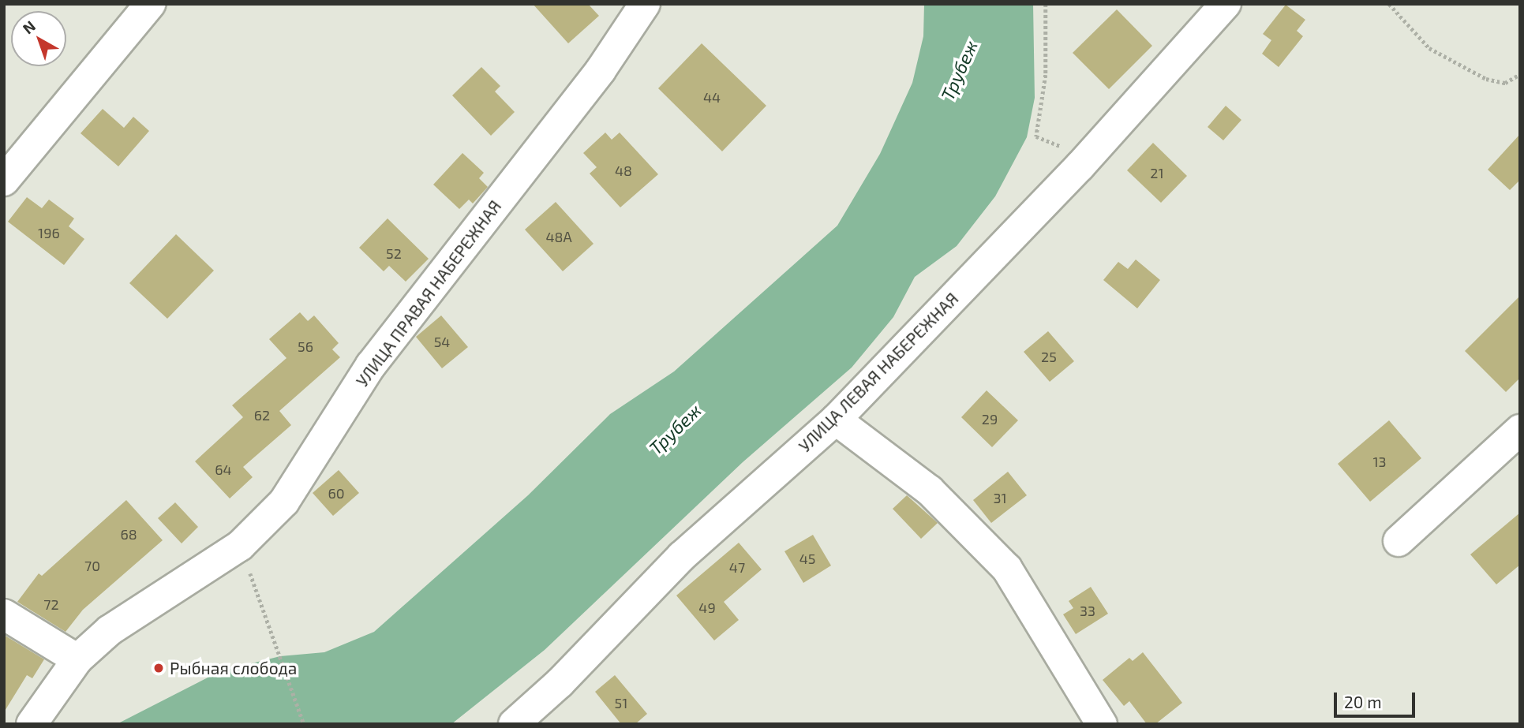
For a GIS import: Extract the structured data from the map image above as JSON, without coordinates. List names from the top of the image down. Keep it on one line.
{"streets":{"street":["УЛИЦА ПРАВАЯ НАБЕРЕЖНАЯ","УЛИЦА ЛЕВАЯ НАБЕРЕЖНАЯ"]},"water":["Трубеж"],"places":["Рыбная слобода"],"house_numbers":["44","48","21","196","48А","52","54","56","25","62","29","13","64","60","31","68","45","70","47","72","49","33","51"],"scale_bar":"20 m","north":"top left"}
